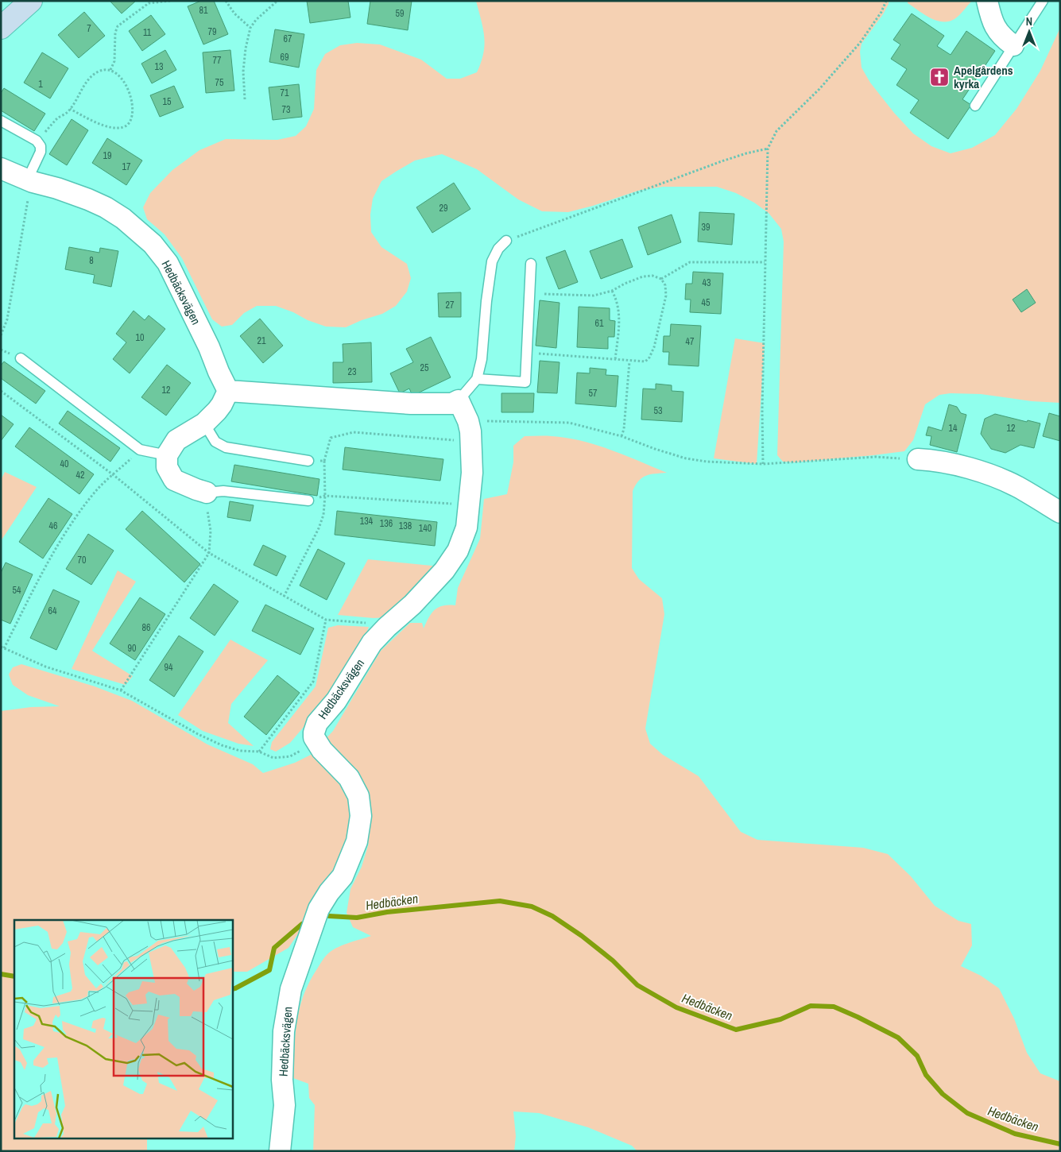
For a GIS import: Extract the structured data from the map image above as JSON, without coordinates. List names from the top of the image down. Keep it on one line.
{"streets":{"street":["Hedbäcksvägen"]},"water":["Hedbäcken"],"places":{"church":["Apelgårdens kyrka"]},"house_numbers":["81","59","7","79","11","67","69","77","13","75","1","71","15","73","19","17","29","39","8","43","45","27","61","10","21","47","25","23","12","57","53","14","12","40","42","134","136","46","138","140","70","54","64","86","90","94"],"north":"top"}
